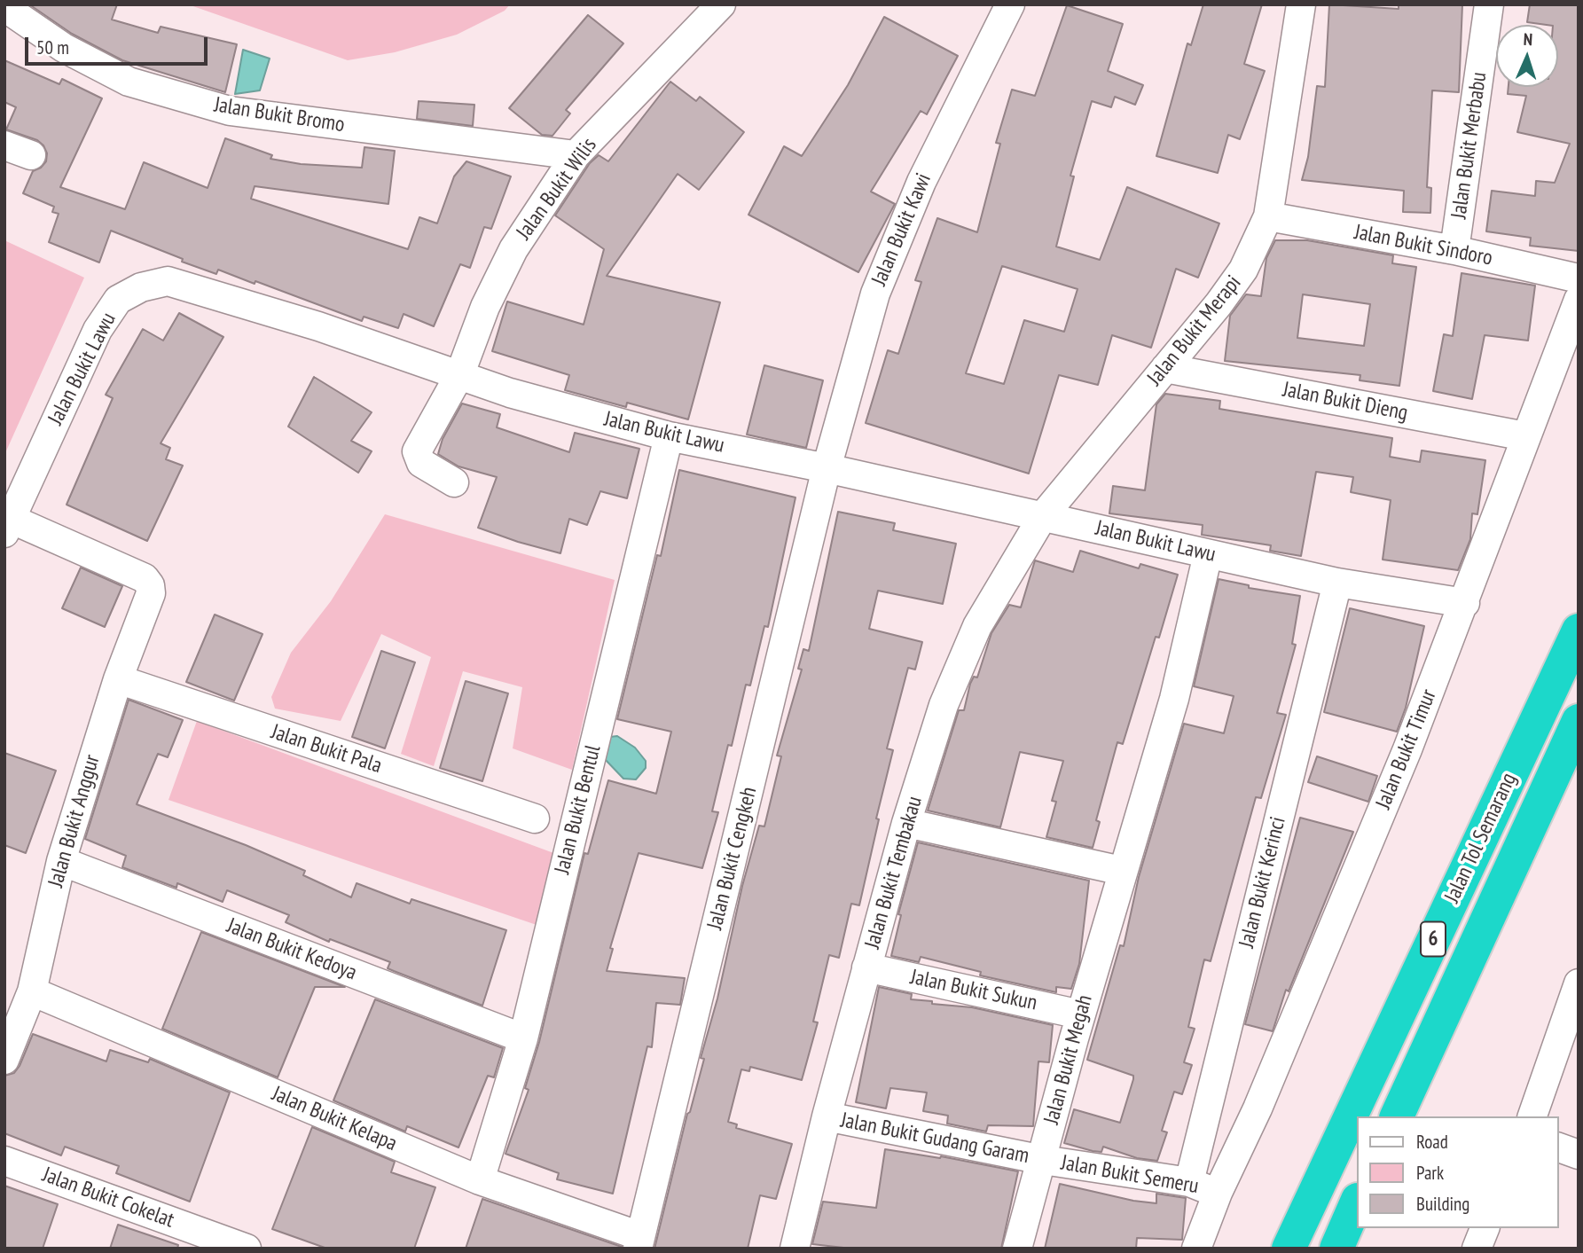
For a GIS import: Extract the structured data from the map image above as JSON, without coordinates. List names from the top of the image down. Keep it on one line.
{"streets":{"highway":["Jalan Tol Semarang","6"],"street":["Jalan Bukit Bromo","Jalan Bukit Merbabu","Jalan Bukit Wilis","Jalan Bukit Kawi","Jalan Bukit Sindoro","Jalan Bukit Merapi","Jalan Bukit Lawu","Jalan Bukit Dieng","Jalan Bukit Pala","Jalan Bukit Timur","Jalan Bukit Bentul","Jalan Bukit Anggur","Jalan Bukit Cengkeh","Jalan Bukit Tembakau","Jalan Bukit Kerinci","Jalan Bukit Kedoya","Jalan Bukit Sukun","Jalan Bukit Megah","Jalan Bukit Kelapa","Jalan Bukit Gudang Garam","Jalan Bukit Semeru","Jalan Bukit Cokelat"]},"crossings":[["Jalan Bukit Bromo","Jalan Bukit Wilis"],["Jalan Bukit Merbabu","Jalan Bukit Sindoro"],["Jalan Bukit Wilis","Jalan Bukit Lawu"],["Jalan Bukit Kawi","Jalan Bukit Lawu"],["Jalan Bukit Kawi","Jalan Bukit Cengkeh"],["Jalan Bukit Sindoro","Jalan Bukit Merapi"],["Jalan Bukit Merapi","Jalan Bukit Lawu"],["Jalan Bukit Merapi","Jalan Bukit Dieng"],["Jalan Bukit Merapi","Jalan Bukit Tembakau"],["Jalan Bukit Lawu","Jalan Bukit Timur"],["Jalan Bukit Lawu","Jalan Bukit Bentul"],["Jalan Bukit Lawu","Jalan Bukit Anggur"],["Jalan Bukit Lawu","Jalan Bukit Cengkeh"],["Jalan Bukit Lawu","Jalan Bukit Tembakau"],["Jalan Bukit Lawu","Jalan Bukit Kerinci"],["Jalan Bukit Lawu","Jalan Bukit Megah"],["Jalan Bukit Dieng","Jalan Bukit Timur"],["Jalan Bukit Pala","Jalan Bukit Anggur"],["Jalan Bukit Timur","Jalan Bukit Semeru"],["Jalan Bukit Bentul","Jalan Bukit Kedoya"],["Jalan Bukit Bentul","Jalan Bukit Kelapa"],["Jalan Bukit Anggur","Jalan Bukit Kedoya"],["Jalan Bukit Anggur","Jalan Bukit Kelapa"],["Jalan Bukit Cengkeh","Jalan Bukit Kelapa"],["Jalan Bukit Tembakau","Jalan Bukit Sukun"],["Jalan Bukit Tembakau","Jalan Bukit Gudang Garam"],["Jalan Bukit Kerinci","Jalan Bukit Semeru"],["Jalan Bukit Sukun","Jalan Bukit Megah"],["Jalan Bukit Megah","Jalan Bukit Gudang Garam"],["Jalan Bukit Megah","Jalan Bukit Semeru"],["Jalan Bukit Gudang Garam","Jalan Bukit Semeru"]],"legend":["Road","Park","Building"],"scale_bar":"50 m","north":"top"}
